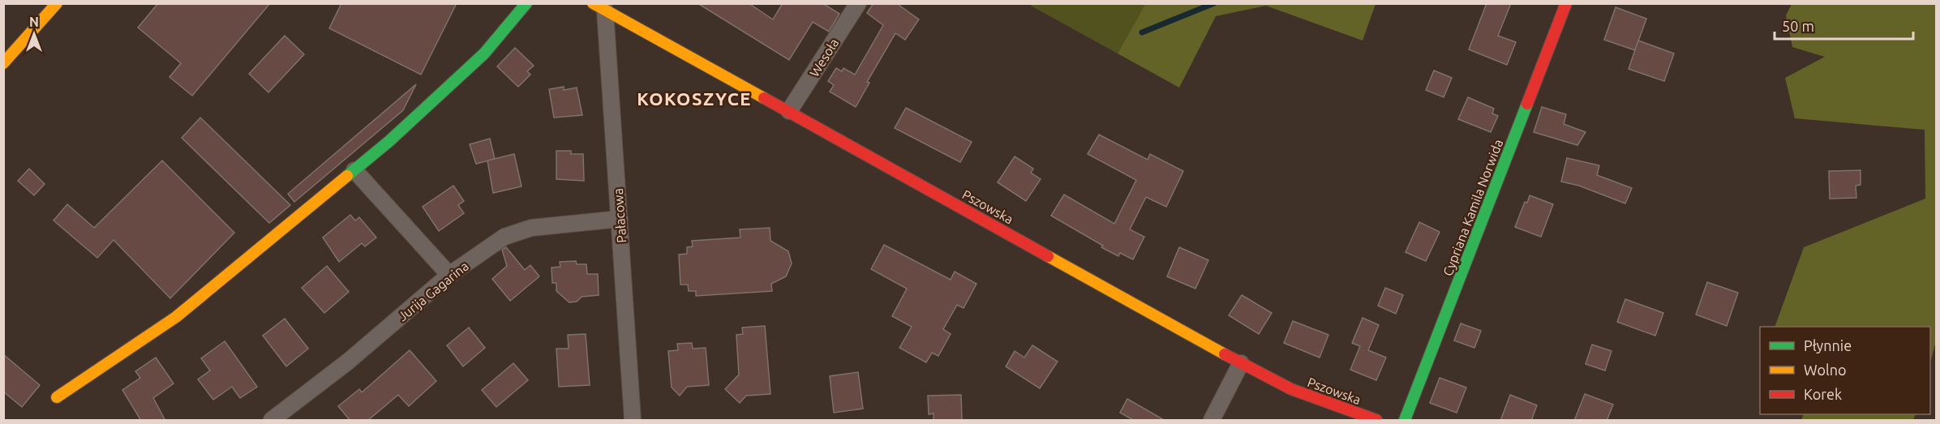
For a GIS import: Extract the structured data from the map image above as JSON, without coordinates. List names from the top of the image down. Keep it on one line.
{"streets":{"street":["Wesoła","Pszowska","Cypriana Kamila Norwida","Pałacowa","Jurija Gagarina"]},"crossings":[["Wesoła","Pszowska"],["Pszowska","Pałacowa"],["Pałacowa","Jurija Gagarina"]],"districts":["KOKOSZYCE"],"legend":["Płynnie","Wolno","Korek"],"scale_bar":"50 m","north":"top"}
